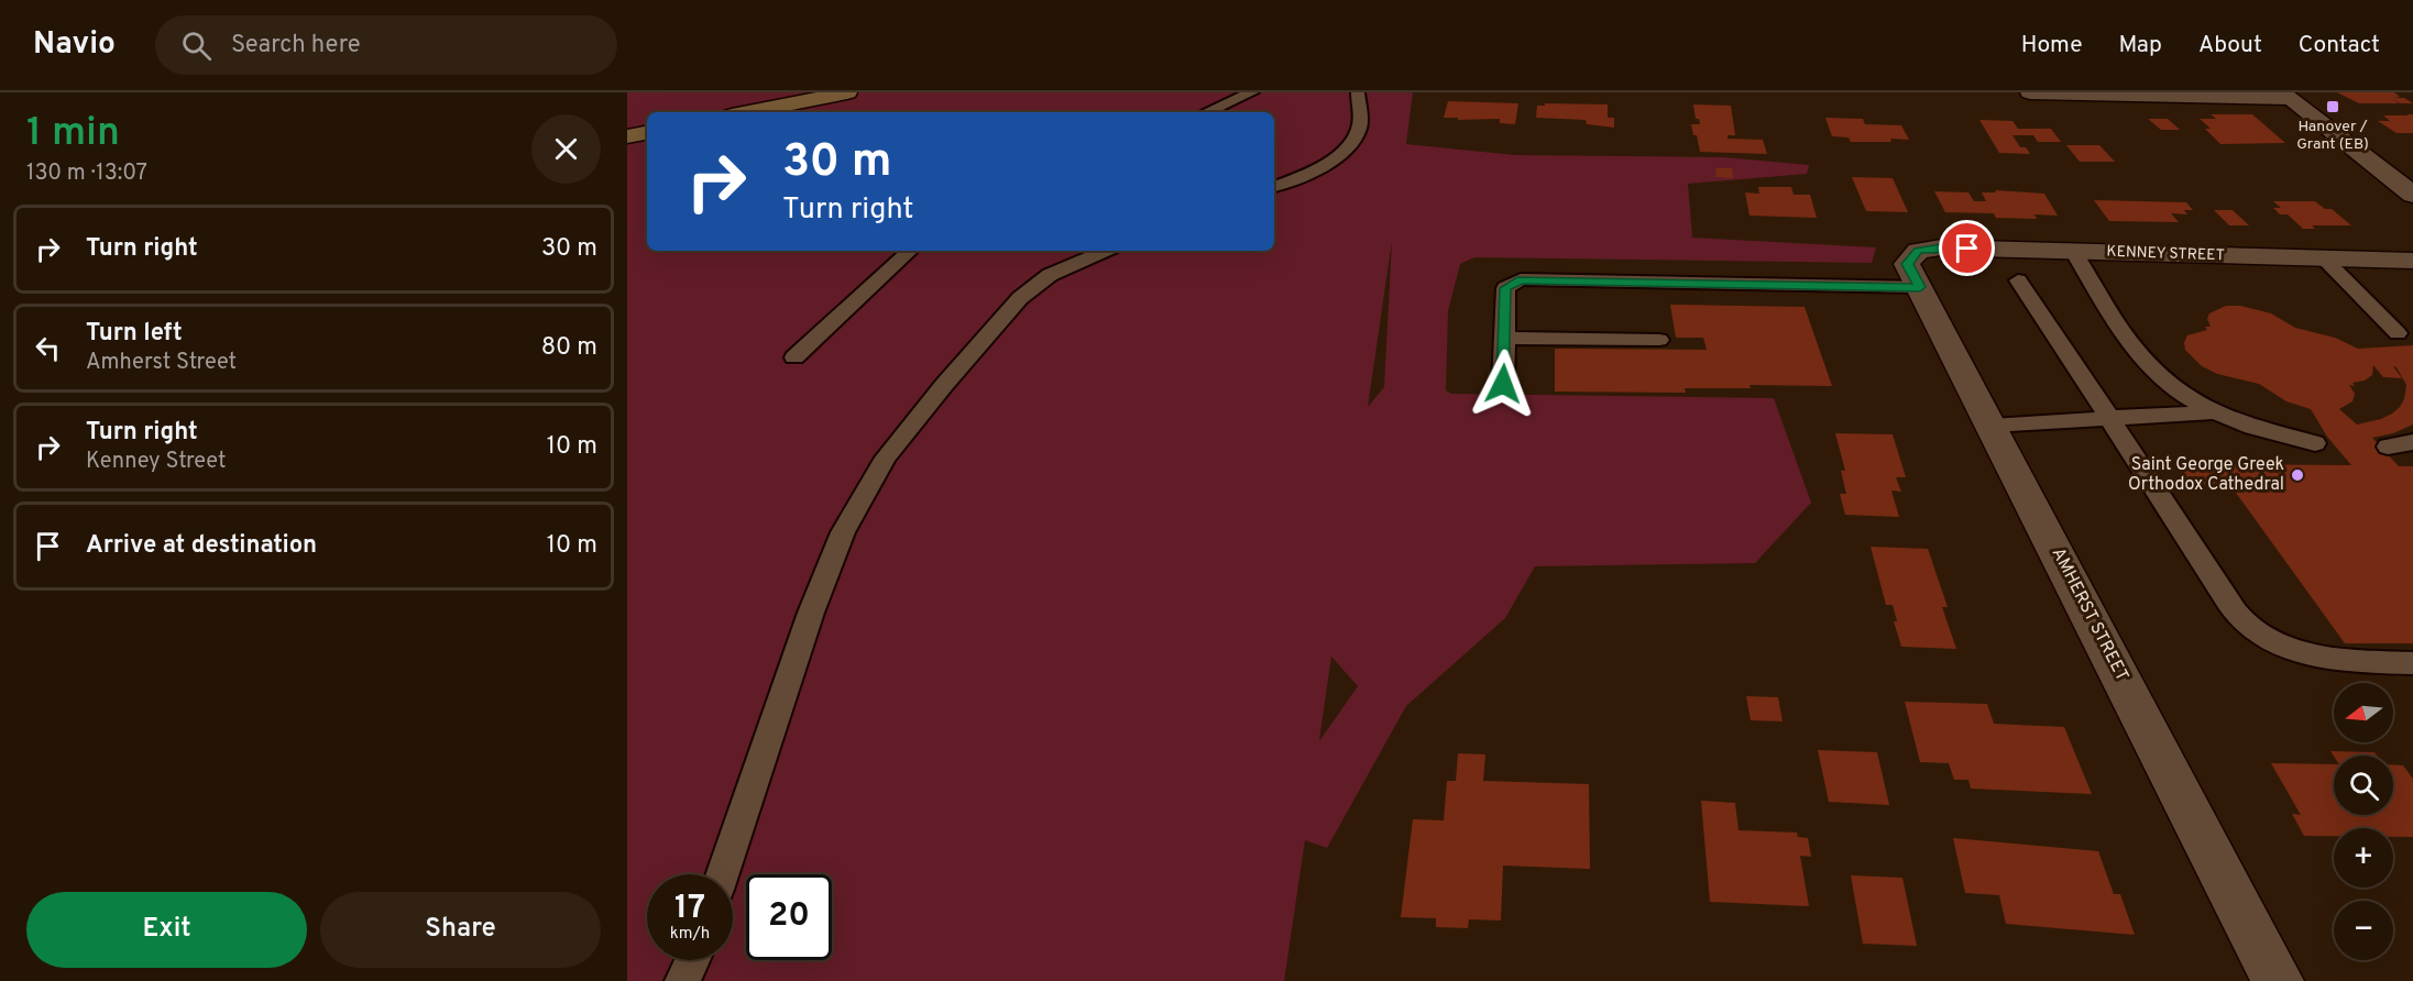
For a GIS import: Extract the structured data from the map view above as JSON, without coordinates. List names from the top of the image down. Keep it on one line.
{"streets":{"street":["KENNEY STREET","AMHERST STREET"]},"crossings":[["KENNEY STREET","AMHERST STREET"]],"places":{"transit":["Hanover / Grant (EB)"],"other":["Saint George Greek Orthodox Cathedral"]},"north":"left","page":{"header":"Navio","search":"Search here","nav":["Home","Map","About","Contact"],"heading":["1 min","130 m · 13:07"],"turn":["30 m","Turn right"],"list":[{"name":"Turn right","value":"30 m"},{"name":"Turn left","note":"Amherst Street","value":"80 m"},{"name":"Turn right","note":"Kenney Street","value":"10 m"},{"name":"Arrive at destination","value":"10 m"}],"map_buttons":["+","−"],"speed":"17 km/h","limit":"20","buttons":["Exit","Share"]}}
